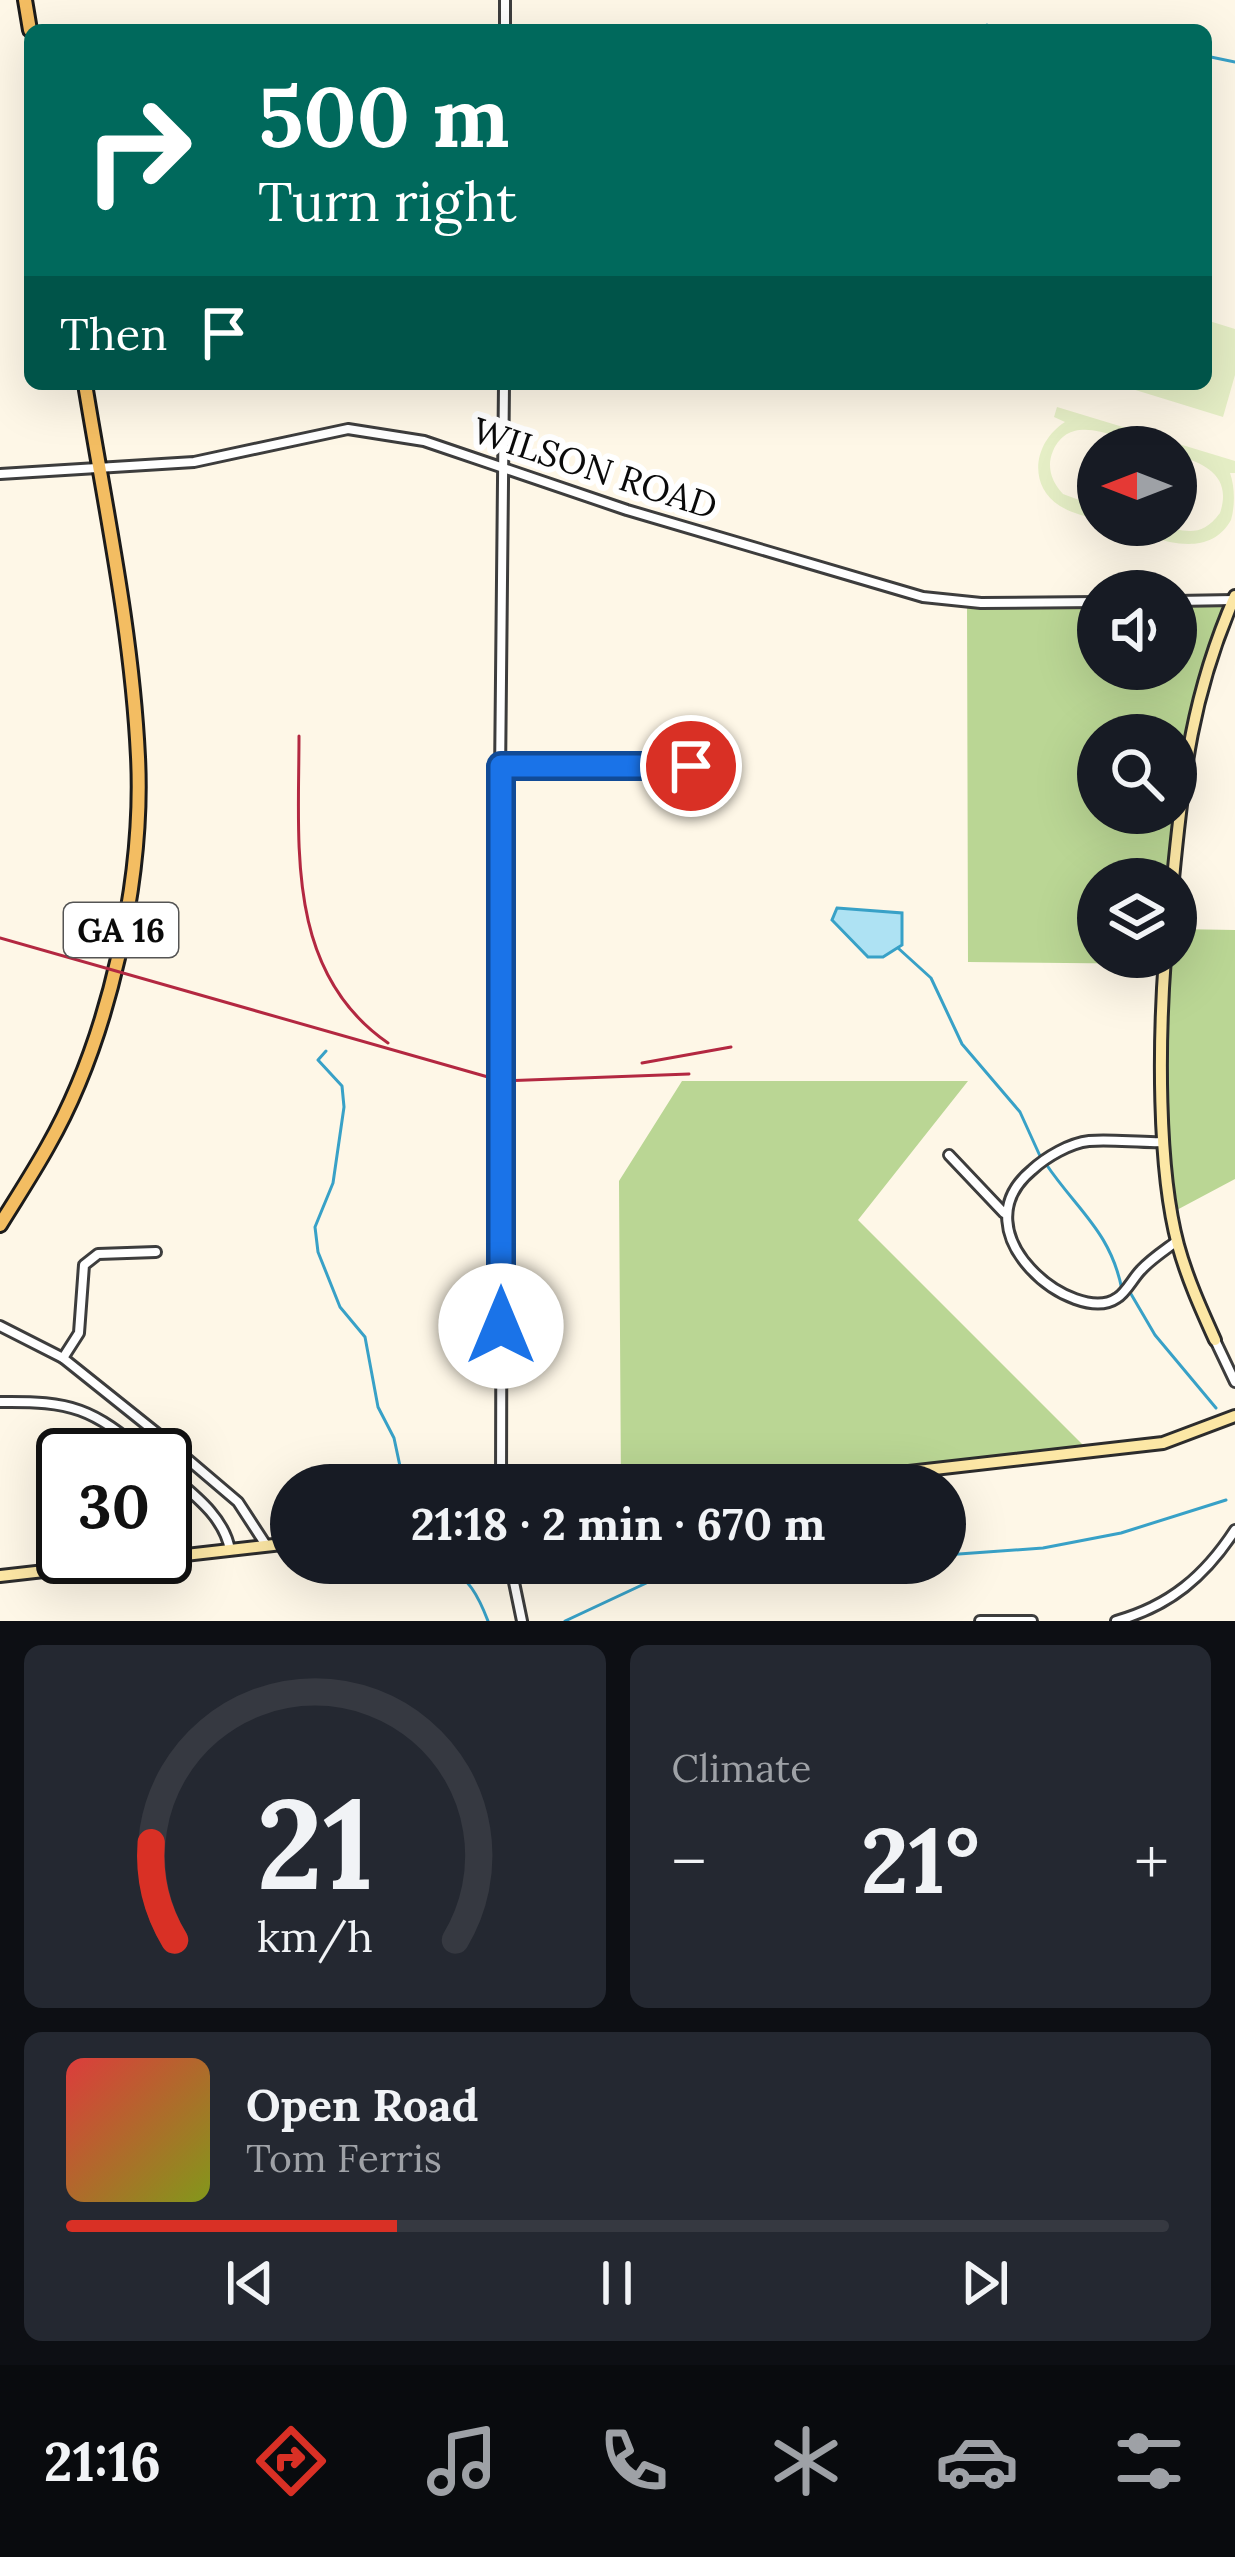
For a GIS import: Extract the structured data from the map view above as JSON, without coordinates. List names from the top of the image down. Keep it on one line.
{"streets":{"main road":["GA 16"],"street":["WILSON ROAD"]},"crossings":[["WILSON ROAD","GA 16"]],"north":"left","page":{"turn":["500 m","Turn right"],"then":"Then","limit":"30","trip":"21:18 · 2 min · 670 m","tile":"Climate","heat":["−","21°","+"],"song":["Open Road","Tom Ferris"],"tabs":"21:16","gauge":["21","km/h"]}}
